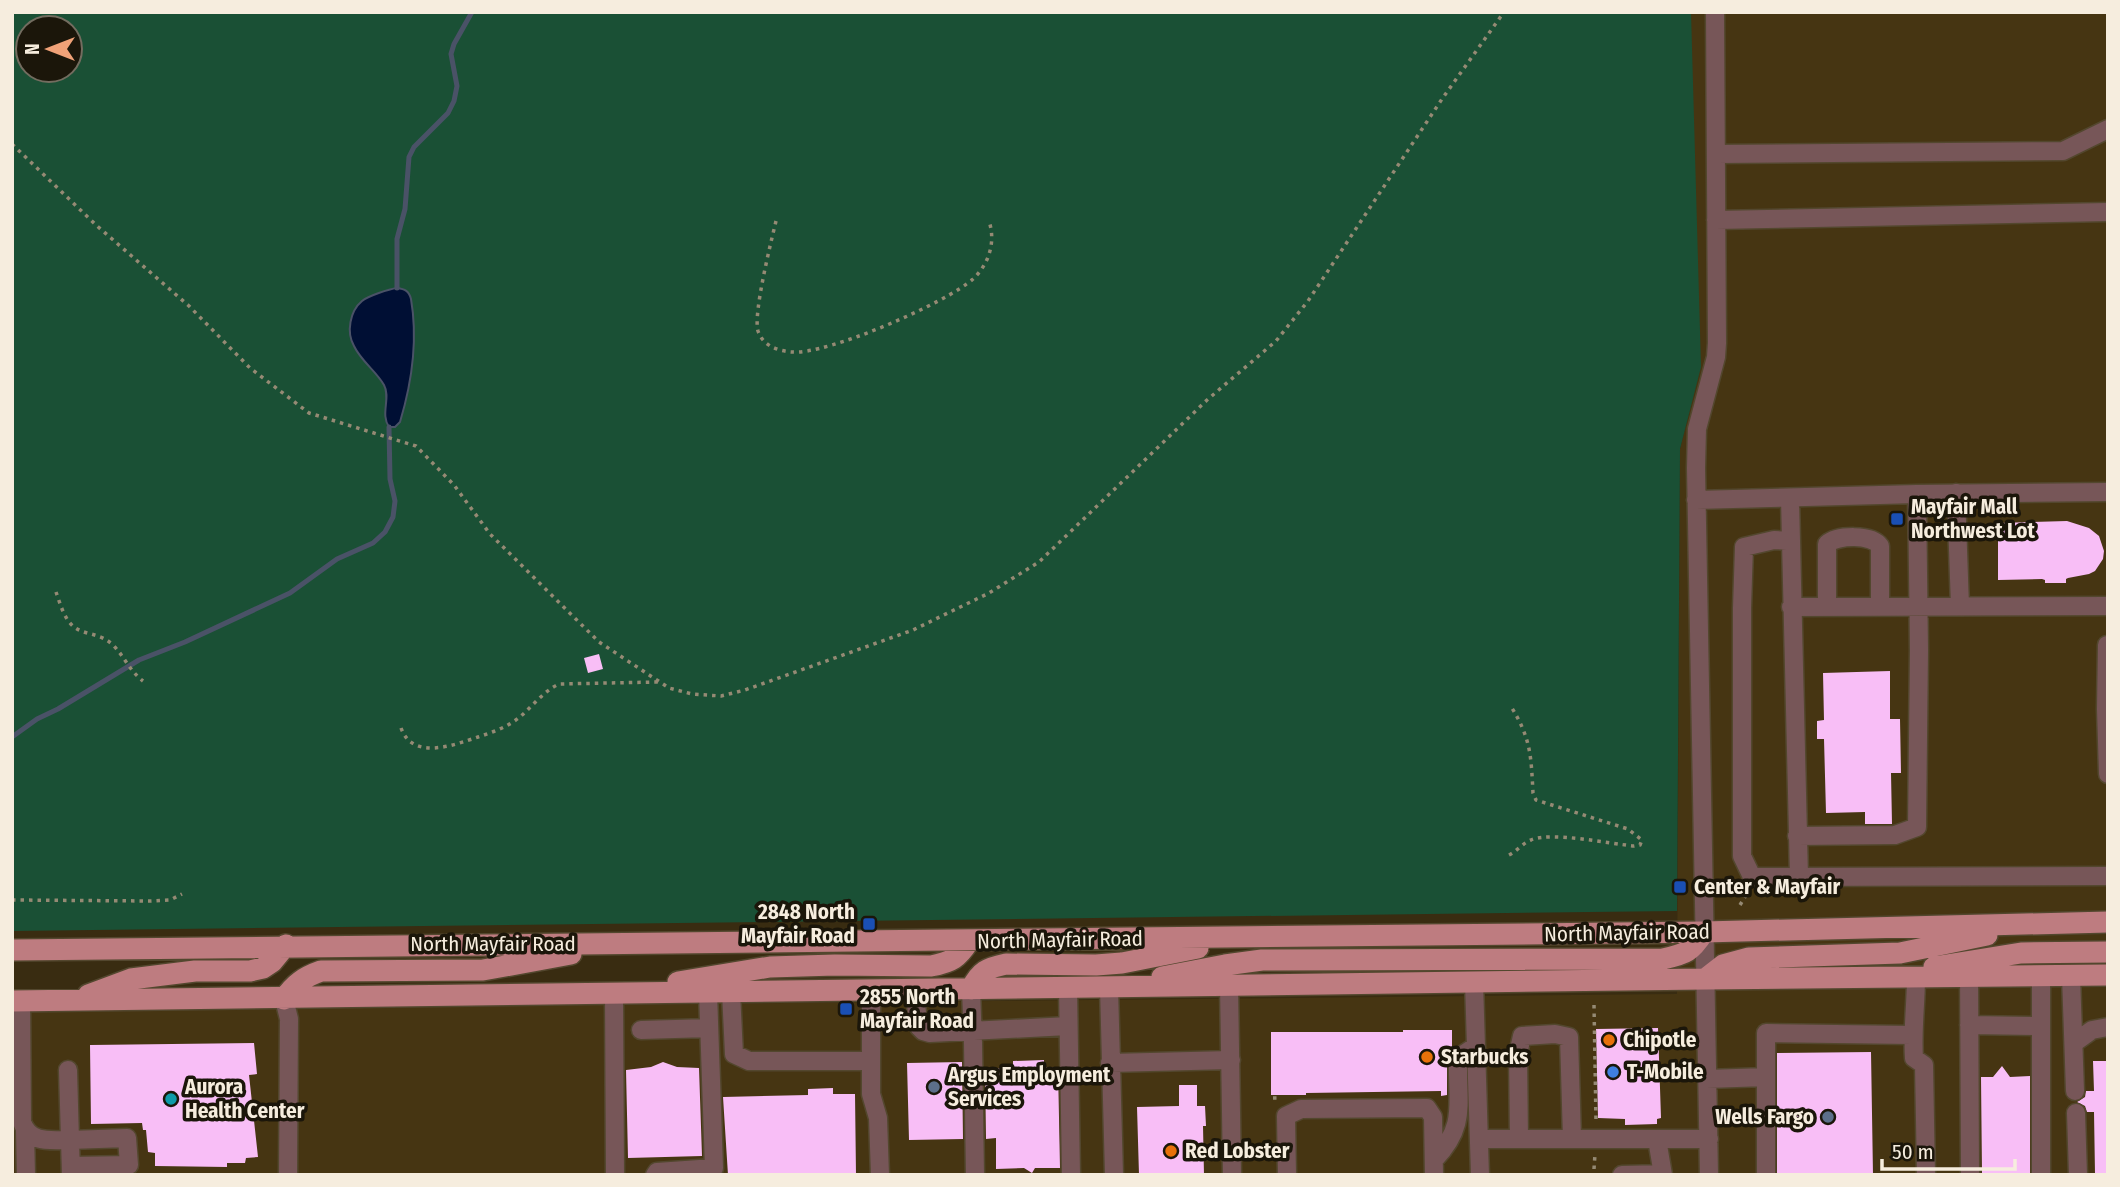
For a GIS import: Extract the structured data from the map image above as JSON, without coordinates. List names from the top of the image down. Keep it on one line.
{"streets":{"main road":["North Mayfair Road"]},"places":{"transit":["Mayfair Mall Northwest Lot","Center & Mayfair","2848 North Mayfair Road","2855 North Mayfair Road"],"other":["Chipotle","Starbucks","T-Mobile","Argus Employment Services","Aurora Health Center","Wells Fargo","Red Lobster"]},"scale_bar":"50 m","north":"left"}
